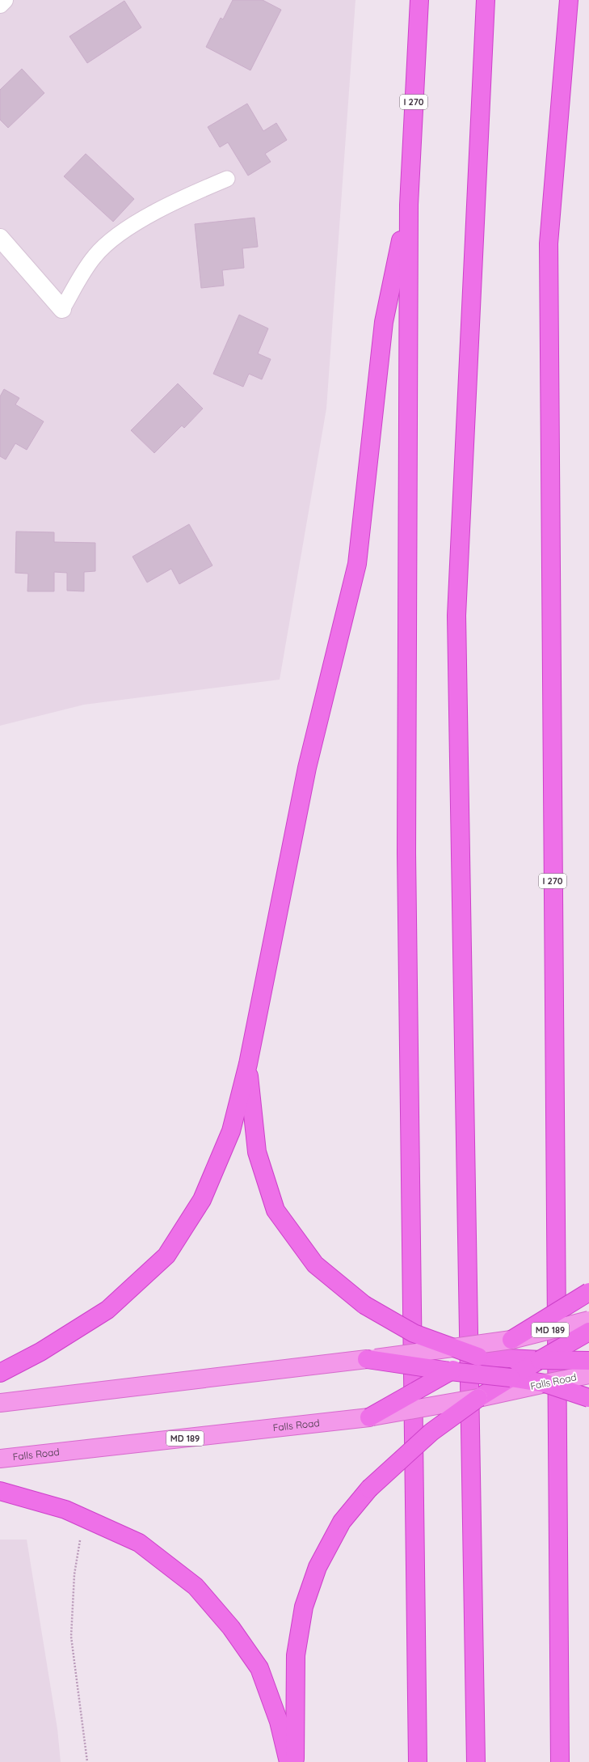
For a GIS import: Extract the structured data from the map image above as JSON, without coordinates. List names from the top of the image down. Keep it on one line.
{"streets":{"highway":["I 270"],"main road":["MD 189","Falls Road"]}}
